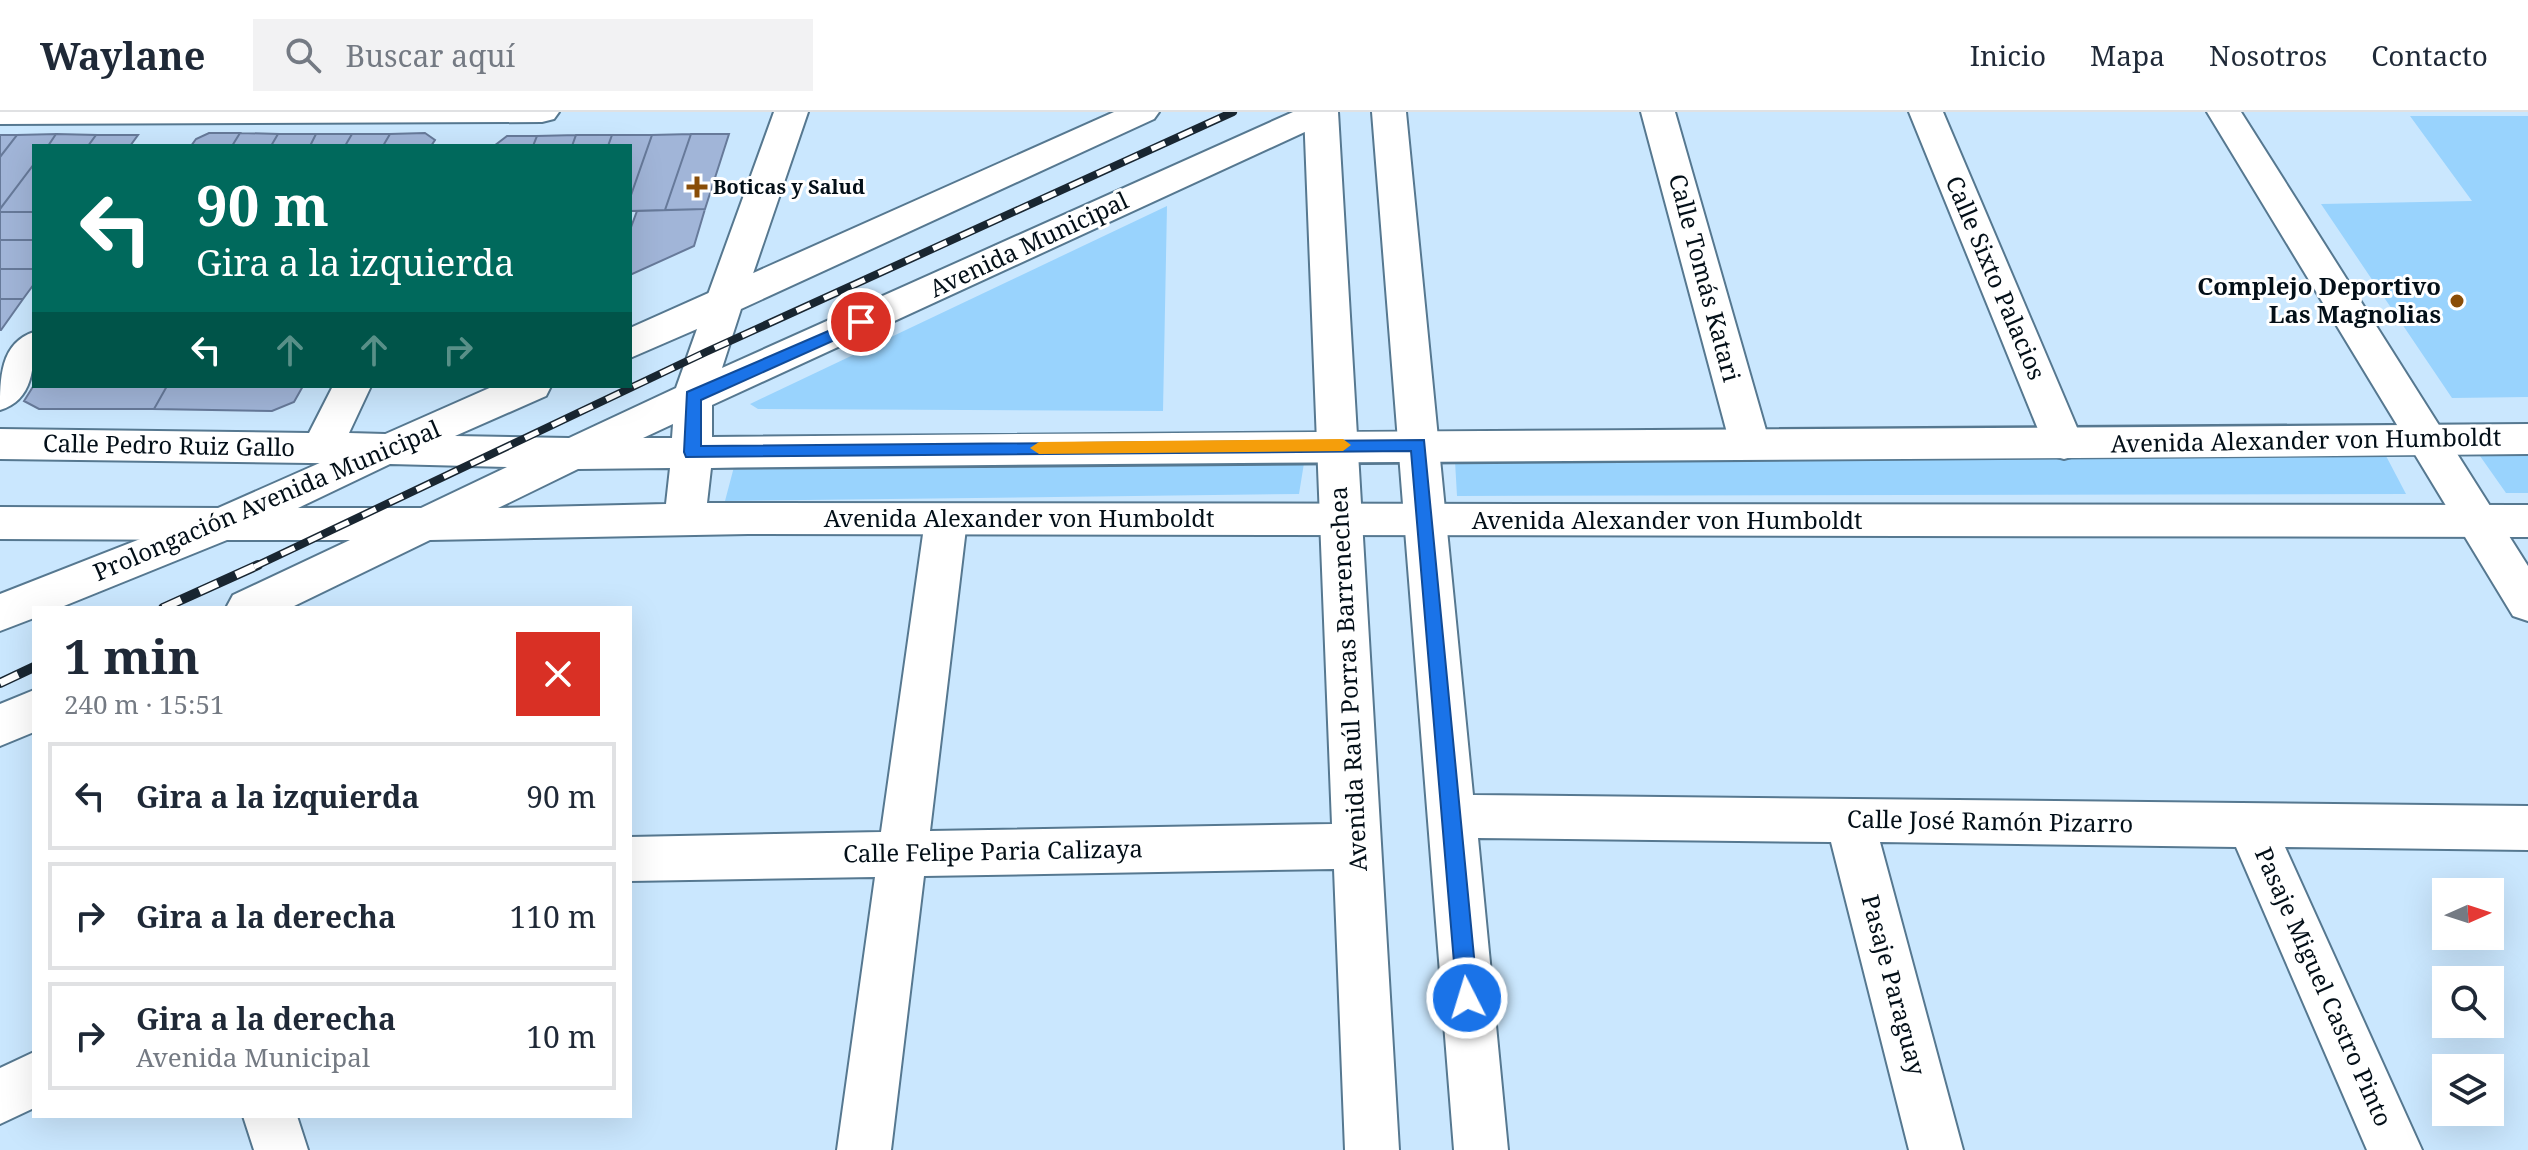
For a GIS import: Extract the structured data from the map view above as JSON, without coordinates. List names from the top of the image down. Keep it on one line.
{"streets":{"street":["Avenida Municipal","Calle Tomás Katari","Calle Sixto Palacios","Avenida Alexander von Humboldt","Calle Pedro Ruiz Gallo","Prolongación Avenida Municipal","Avenida Raúl Porras Barrenechea","Calle José Ramón Pizarro","Calle Felipe Paria Calizaya","Pasaje Paraguay","Pasaje Miguel Castro Pinto"]},"crossings":[["Avenida Municipal","Avenida Raúl Porras Barrenechea"],["Calle Tomás Katari","Avenida Alexander von Humboldt"],["Calle Sixto Palacios","Avenida Alexander von Humboldt"],["Avenida Alexander von Humboldt","Calle Pedro Ruiz Gallo"],["Avenida Alexander von Humboldt","Avenida Raúl Porras Barrenechea"],["Calle Pedro Ruiz Gallo","Prolongación Avenida Municipal"],["Avenida Raúl Porras Barrenechea","Calle Felipe Paria Calizaya"],["Calle José Ramón Pizarro","Pasaje Paraguay"],["Calle José Ramón Pizarro","Pasaje Miguel Castro Pinto"]],"places":{"health":["Boticas y Salud"],"other":["Complejo Deportivo Las Magnolias"]},"north":"right","page":{"header":"Waylane","search":"Buscar aquí","nav":["Inicio","Mapa","Nosotros","Contacto"],"turn":["90 m","Gira a la izquierda"],"heading":["1 min","240 m · 15:51"],"list":[{"name":"Gira a la izquierda","value":"90 m"},{"name":"Gira a la derecha","value":"110 m"},{"name":"Gira a la derecha","note":"Avenida Municipal","value":"10 m"}]}}
